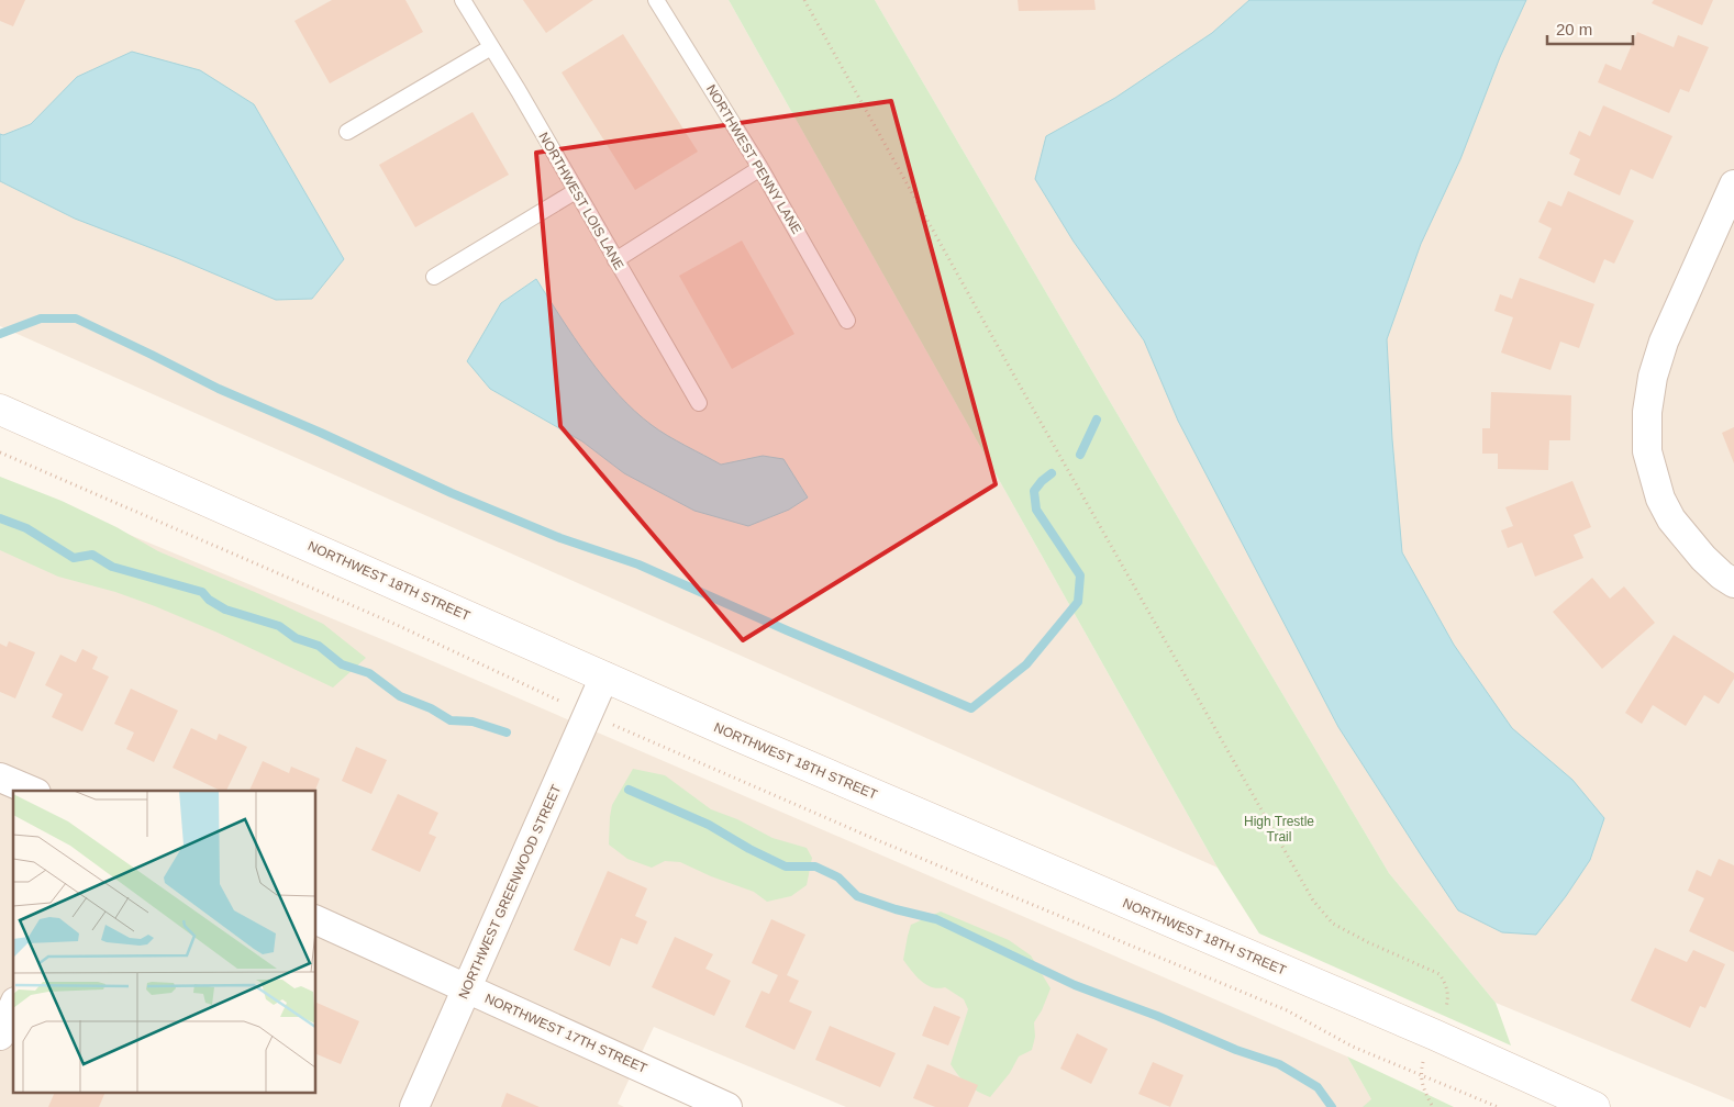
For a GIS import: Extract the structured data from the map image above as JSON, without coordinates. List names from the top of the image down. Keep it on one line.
{"streets":{"main road":["NORTHWEST 18TH STREET"],"street":["NORTHWEST GREENWOOD STREET","NORTHWEST 17TH STREET"],"lane":["NORTHWEST PENNY LANE","NORTHWEST LOIS LANE"]},"crossings":[["NORTHWEST 18TH STREET","NORTHWEST GREENWOOD STREET"],["NORTHWEST GREENWOOD STREET","NORTHWEST 17TH STREET"]],"parks":["High Trestle Trail"],"scale_bar":"20 m"}
